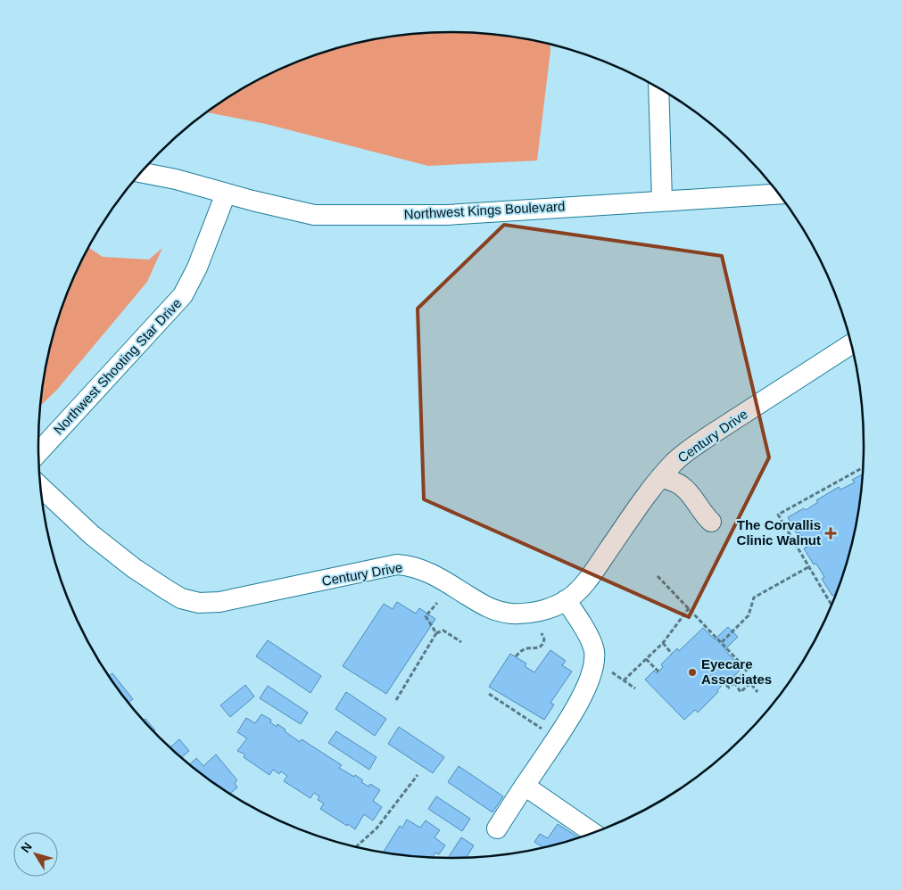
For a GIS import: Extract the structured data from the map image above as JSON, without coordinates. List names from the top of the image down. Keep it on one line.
{"streets":{"street":["Northwest Kings Boulevard","Northwest Shooting Star Drive","Century Drive"]},"crossings":[["Northwest Kings Boulevard","Northwest Shooting Star Drive"]],"places":{"health":["The Corvallis Clinic Walnut"],"other":["Eyecare Associates"]},"north":"top left"}
